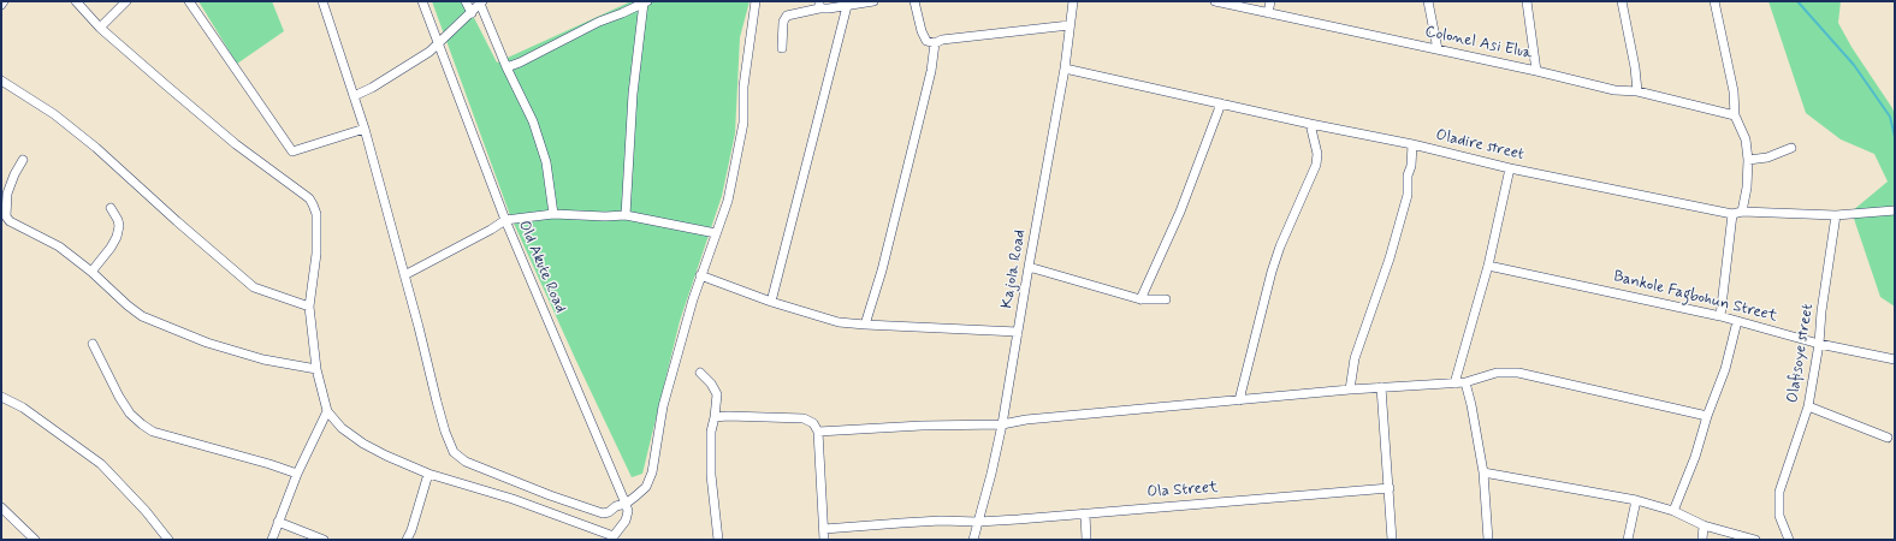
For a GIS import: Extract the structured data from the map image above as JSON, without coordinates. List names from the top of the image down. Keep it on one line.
{"streets":{"street":["Colonel Asi Elua","Oladire street","Old Akute Road","Kajola Road","Bankole Fagbohun Street","Olafisoye street","Ola Street"]},"crossings":[["Oladire street","Kajola Road"],["Oladire street","Olafisoye street"],["Kajola Road","Ola Street"],["Bankole Fagbohun Street","Olafisoye street"]]}
